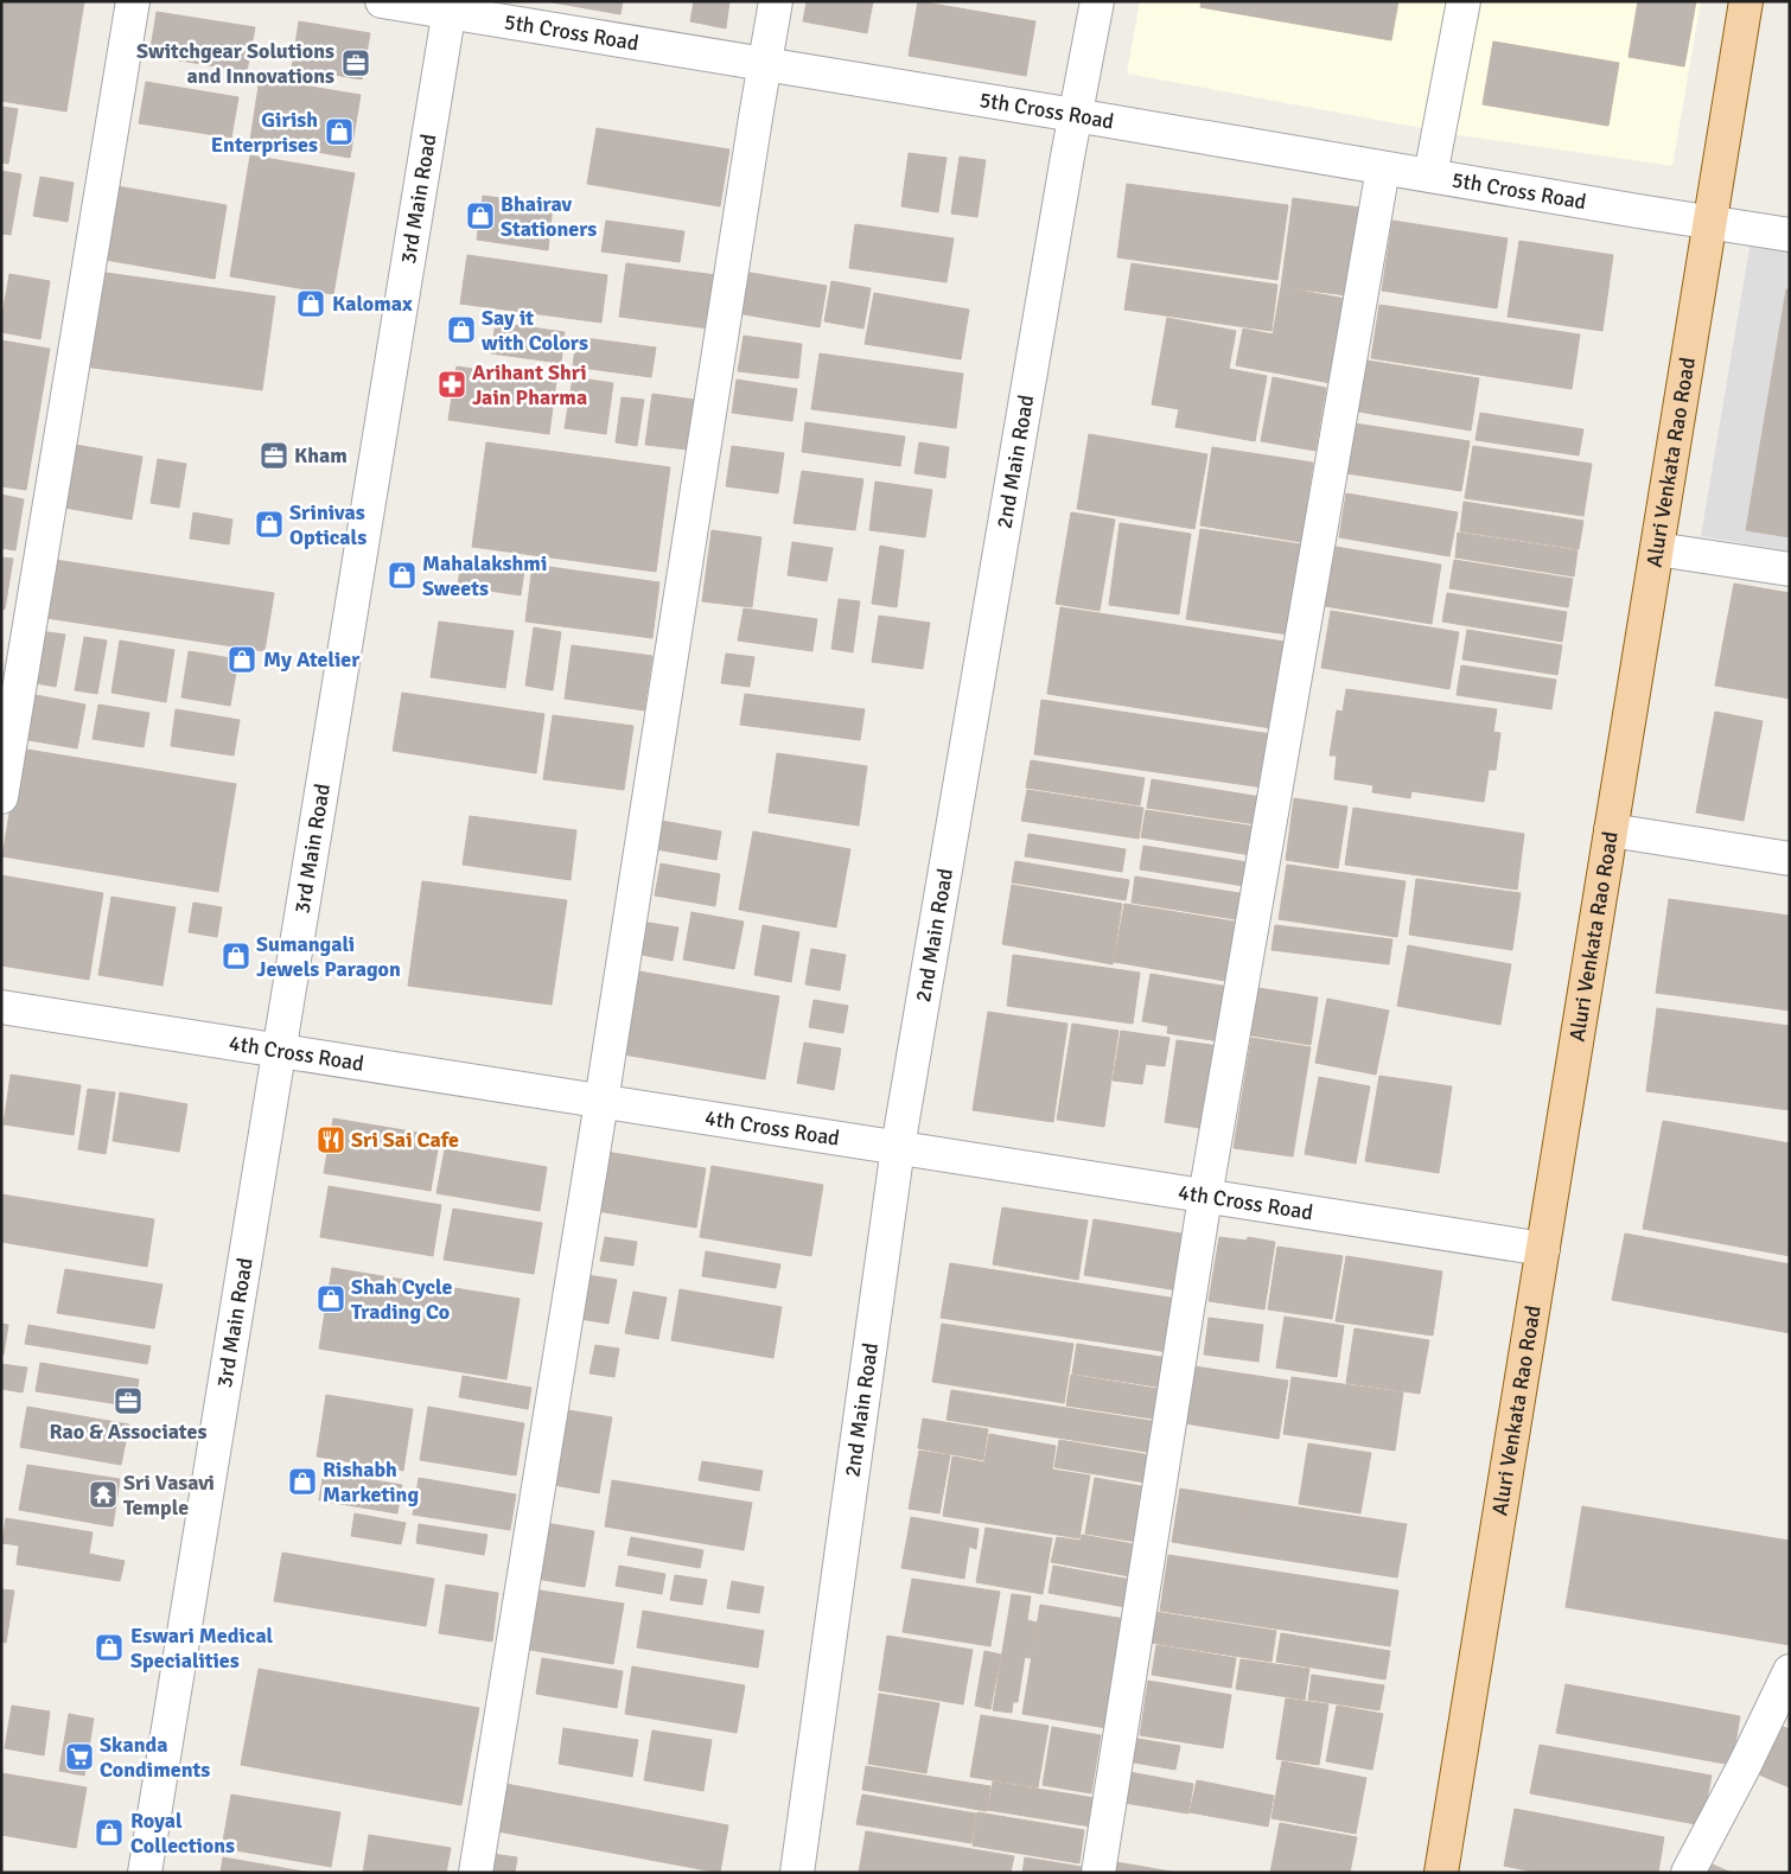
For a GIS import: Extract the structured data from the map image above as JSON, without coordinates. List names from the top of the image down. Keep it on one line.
{"streets":{"main road":["Aluri Venkata Rao Road"],"street":["5th Cross Road","3rd Main Road","2nd Main Road","4th Cross Road"]},"crossings":[["5th Cross Road","3rd Main Road"],["5th Cross Road","2nd Main Road"],["5th Cross Road","Aluri Venkata Rao Road"],["3rd Main Road","4th Cross Road"],["2nd Main Road","4th Cross Road"],["Aluri Venkata Rao Road","4th Cross Road"]],"places":{"office":["Switchgear Solutions and Innovations","Kham","Rao & Associates"],"shop":["Girish Enterprises","Bhairav Stationers","Kalomax","Say it with Colors","Srinivas Opticals","Mahalakshmi Sweets","My Atelier","Sumangali Jewels Paragon","Shah Cycle Trading Co","Rishabh Marketing","Eswari Medical Specialities","Royal Collections"],"pharmacy":["Arihant Shri Jain Pharma"],"restaurant":["Sri Sai Cafe"],"temple":["Sri Vasavi Temple"],"supermarket":["Skanda Condiments"]}}
